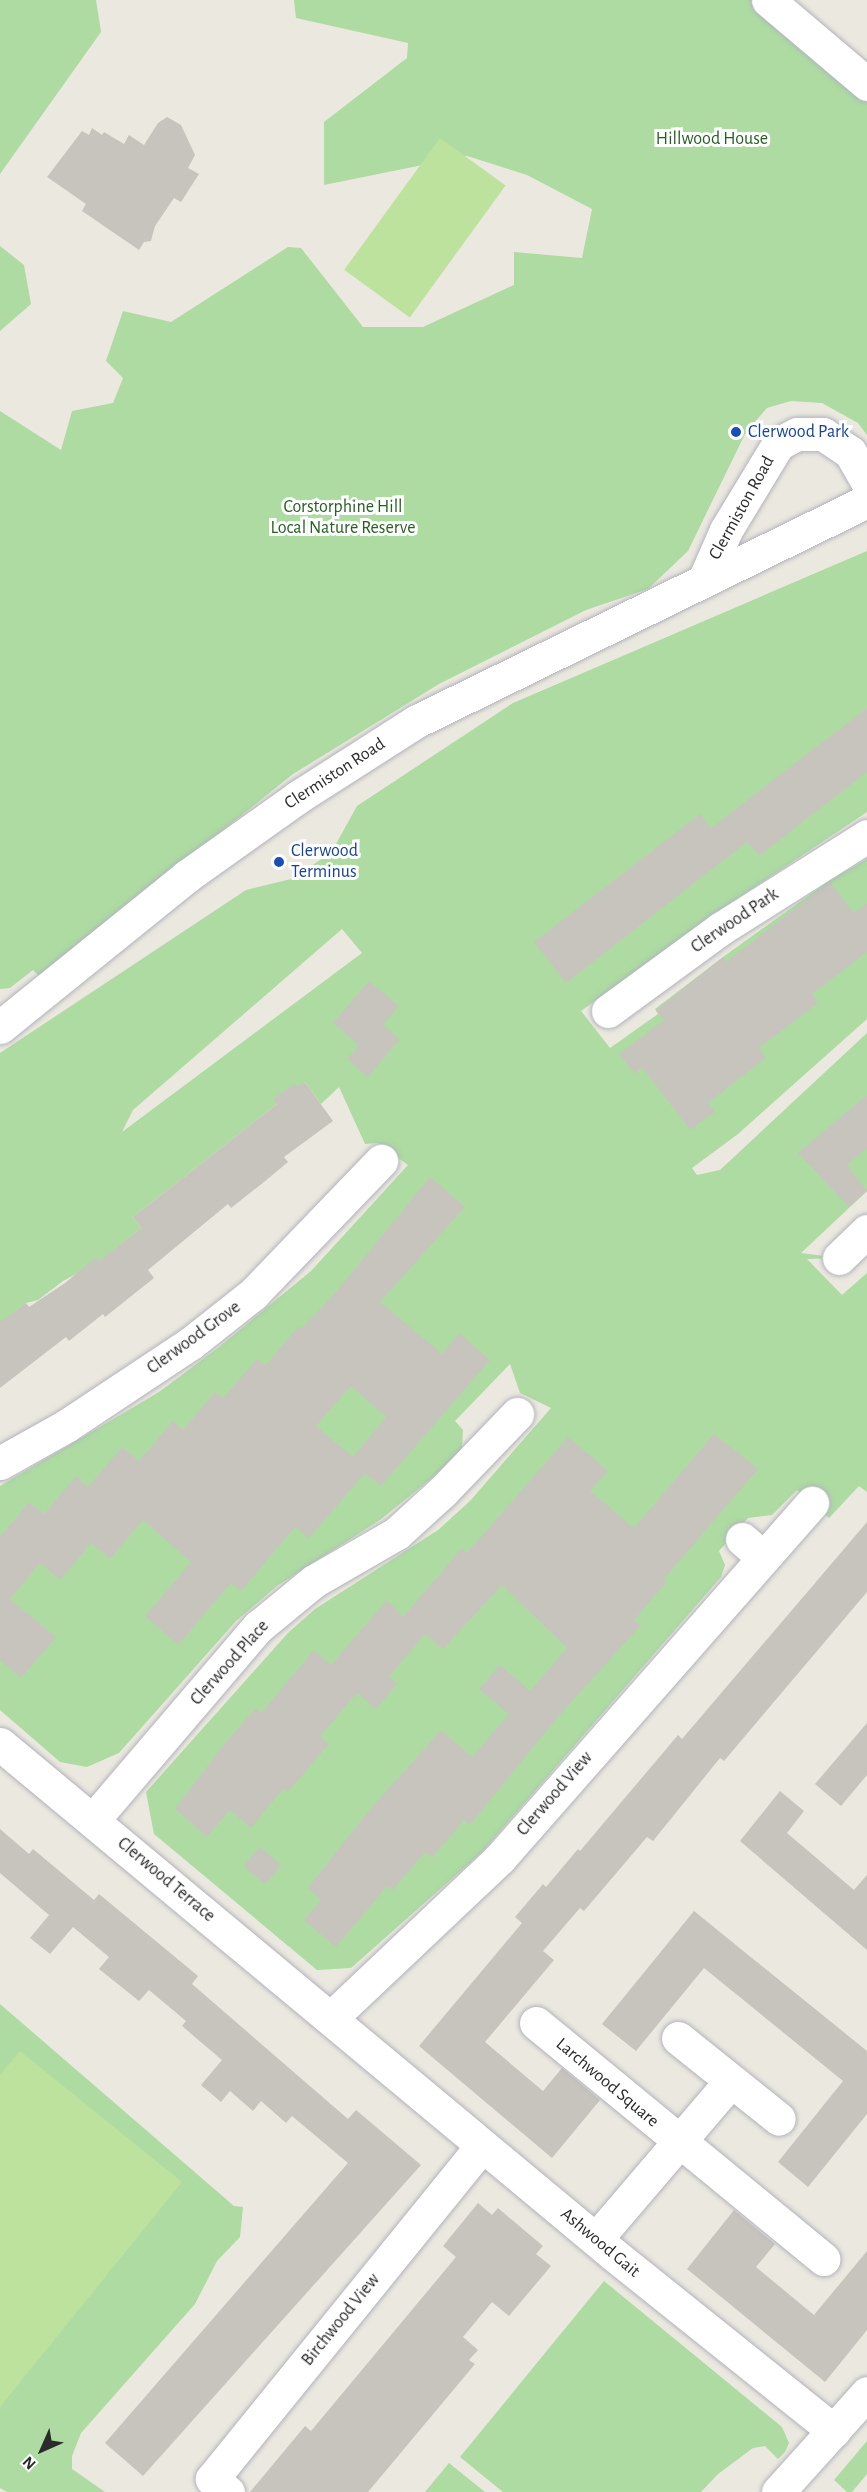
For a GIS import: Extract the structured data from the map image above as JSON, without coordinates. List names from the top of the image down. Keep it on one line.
{"streets":{"street":["Clermiston Road","Clerwood Park","Clerwood Grove","Clerwood Place","Clerwood View","Clerwood Terrace","Larchwood Square","Ashwood Gait","Birchwood View"]},"crossings":[["Clerwood Place","Clerwood Terrace"],["Clerwood View","Clerwood Terrace"],["Clerwood View","Ashwood Gait"],["Clerwood Terrace","Ashwood Gait"],["Ashwood Gait","Birchwood View"]],"parks":["Hillwood House","Corstorphine Hill Local Nature Reserve"],"places":["Clerwood Park","Clerwood Terminus"],"north":"bottom left"}
